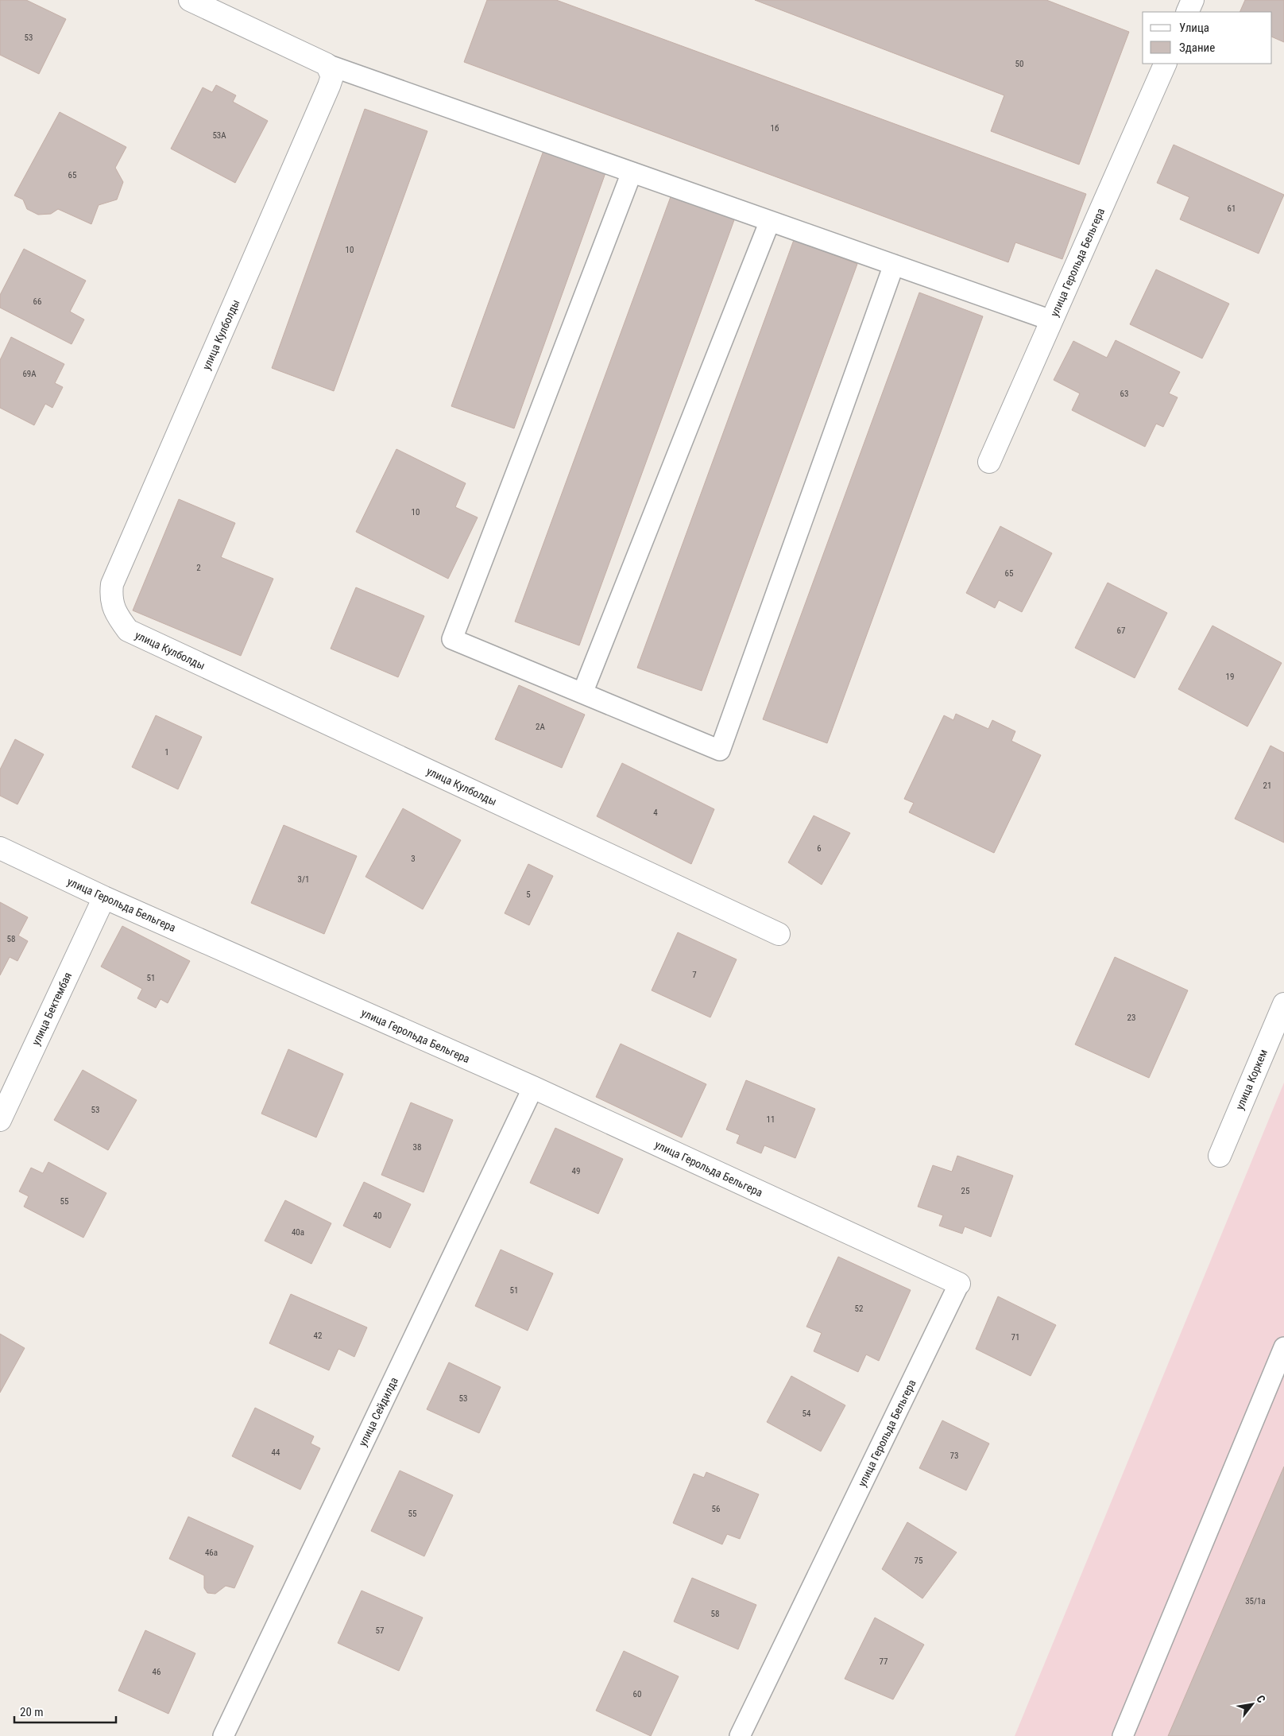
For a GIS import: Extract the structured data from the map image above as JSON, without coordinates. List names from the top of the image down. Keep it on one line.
{"streets":{"street":["улица Герольда Бельгера","улица Кулболды","улица Бектембая","улица Коркем"],"lane":["улица Сейдилда"]},"crossings":[["улица Герольда Бельгера","улица Бектембая"],["улица Герольда Бельгера","улица Сейдилда"]],"house_numbers":["53","50","1б","53А","65","61","10","66","69А","63","10","2","65","67","19","2А","1","21","4","6","3","3/1","5","58","7","51","23","53","11","38","49","25","55","40","40а","51","52","42","71","53","54","44","73","56","55","46а","75","35/1а","58","57","77","46","60"],"legend":["Улица","Здание"],"scale_bar":"20 m","north":"top right"}
